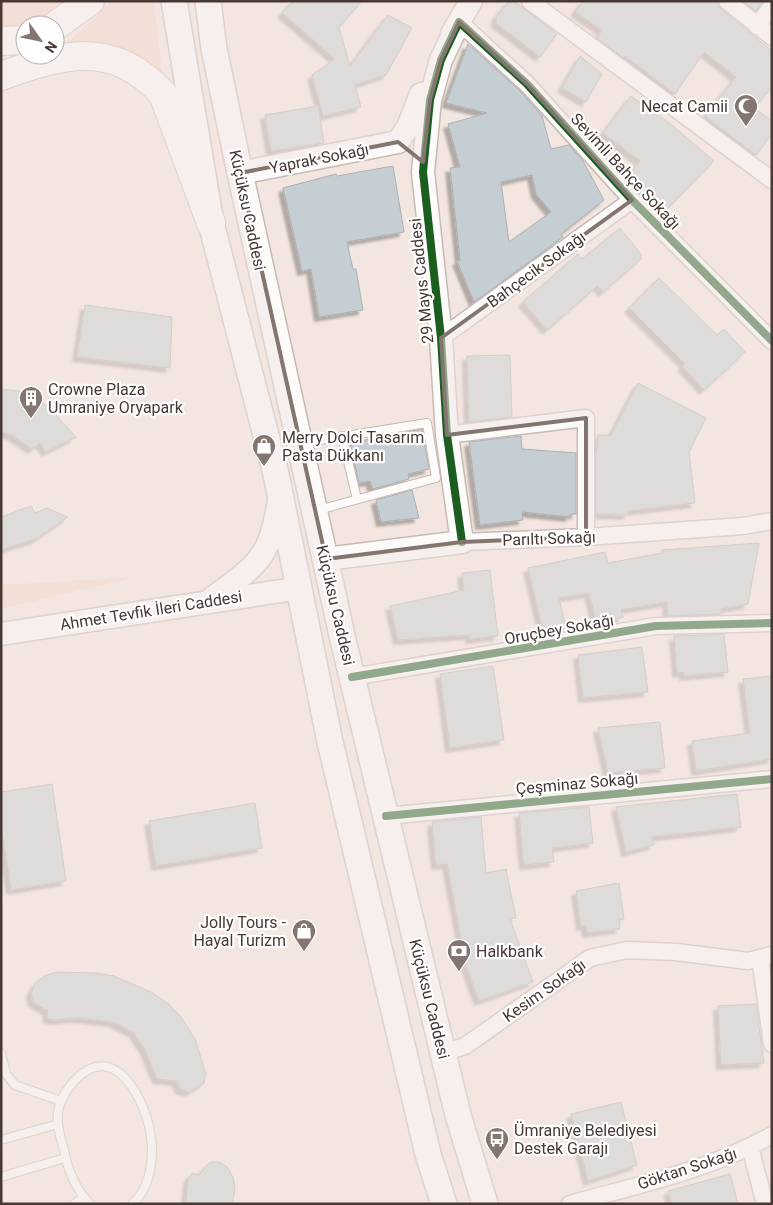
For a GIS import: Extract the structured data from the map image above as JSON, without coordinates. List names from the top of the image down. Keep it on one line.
{"streets":{"main road":["Küçüksu Caddesi"],"street":["Yaprak Sokağı","Sevimli Bahçe Sokağı","Bahçecik Sokağı","29 Mayıs Caddesi","Parıltı Sokağı","Ahmet Tevfik İleri Caddesi","Oruçbey Sokağı","Çeşminaz Sokağı","Kesim Sokağı","Göktan Sokağı"]},"crossings":[["Yaprak Sokağı","Küçüksu Caddesi"],["Yaprak Sokağı","29 Mayıs Caddesi"],["Sevimli Bahçe Sokağı","Bahçecik Sokağı"],["Sevimli Bahçe Sokağı","29 Mayıs Caddesi"],["Küçüksu Caddesi","Parıltı Sokağı"],["Küçüksu Caddesi","Ahmet Tevfik İleri Caddesi"],["Küçüksu Caddesi","Oruçbey Sokağı"],["Küçüksu Caddesi","Çeşminaz Sokağı"],["Küçüksu Caddesi","Kesim Sokağı"],["Bahçecik Sokağı","29 Mayıs Caddesi"],["29 Mayıs Caddesi","Parıltı Sokağı"]],"places":{"mosque":["Necat Camii"],"building":["Crowne Plaza Umraniye Oryapark"],"shop":["Merry Dolci Tasarım Pasta Dükkanı","Jolly Tours - Hayal Turizm"],"bank":["Halkbank"],"bus stop":["Ümraniye Belediyesi Destek Garajı"]},"north":"bottom right"}
